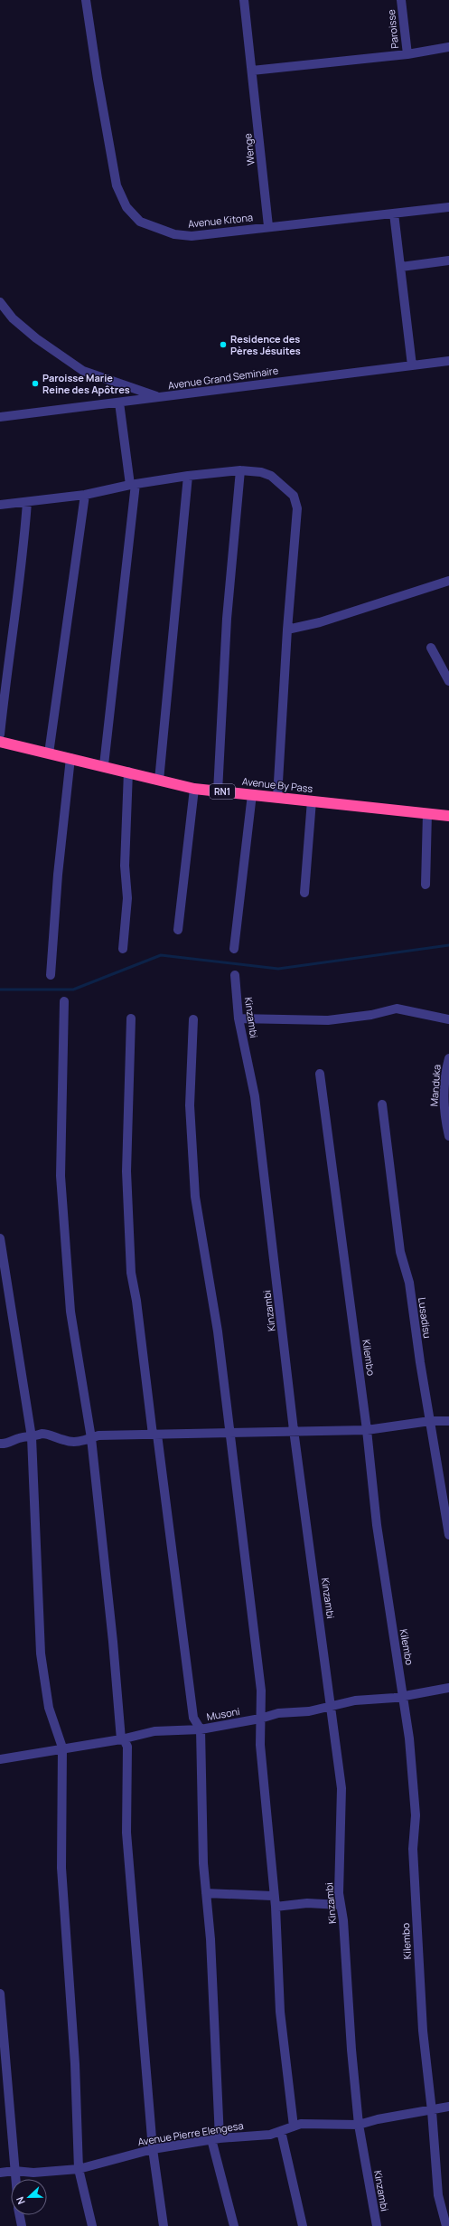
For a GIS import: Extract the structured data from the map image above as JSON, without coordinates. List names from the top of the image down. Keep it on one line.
{"streets":{"highway":["Avenue By Pass","RN1"],"street":["Paroisse","Wenge","Avenue Kitona","Avenue Grand Seminaire","Kinzambi","Manduka","Lusadisu","Kilembo","Musoni","Avenue Pierre Elengesa"]},"crossings":[["Wenge","Avenue Kitona"],["Kinzambi","Musoni"],["Kinzambi","Avenue Pierre Elengesa"],["Kilembo","Musoni"],["Kilembo","Avenue Pierre Elengesa"]],"places":["Residence des Pères Jésuites","Paroisse Marie Reine des Apôtres"],"north":"left"}
